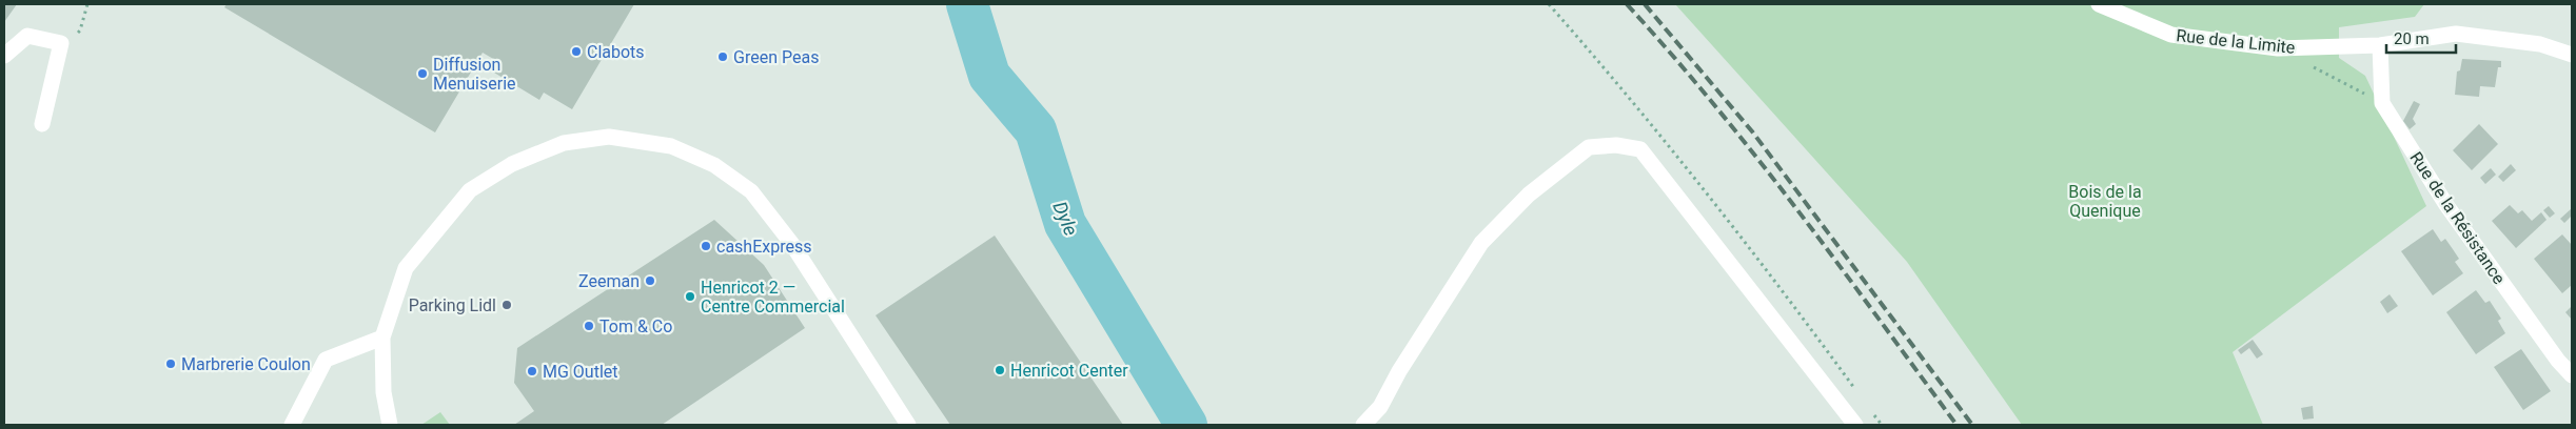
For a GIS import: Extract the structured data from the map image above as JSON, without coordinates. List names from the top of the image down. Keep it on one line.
{"streets":{"street":["Rue de la Limite","Rue de la Résistance"]},"water":["Dyle"],"parks":["Bois de la Quenique"],"places":["Clabots","Green Peas","Diffusion Menuiserie","cashExpress","Zeeman","Henricot 2 — Centre Commercial","Parking Lidl","Tom & Co","Marbrerie Coulon","Henricot Center","MG Outlet"],"scale_bar":"20 m"}
